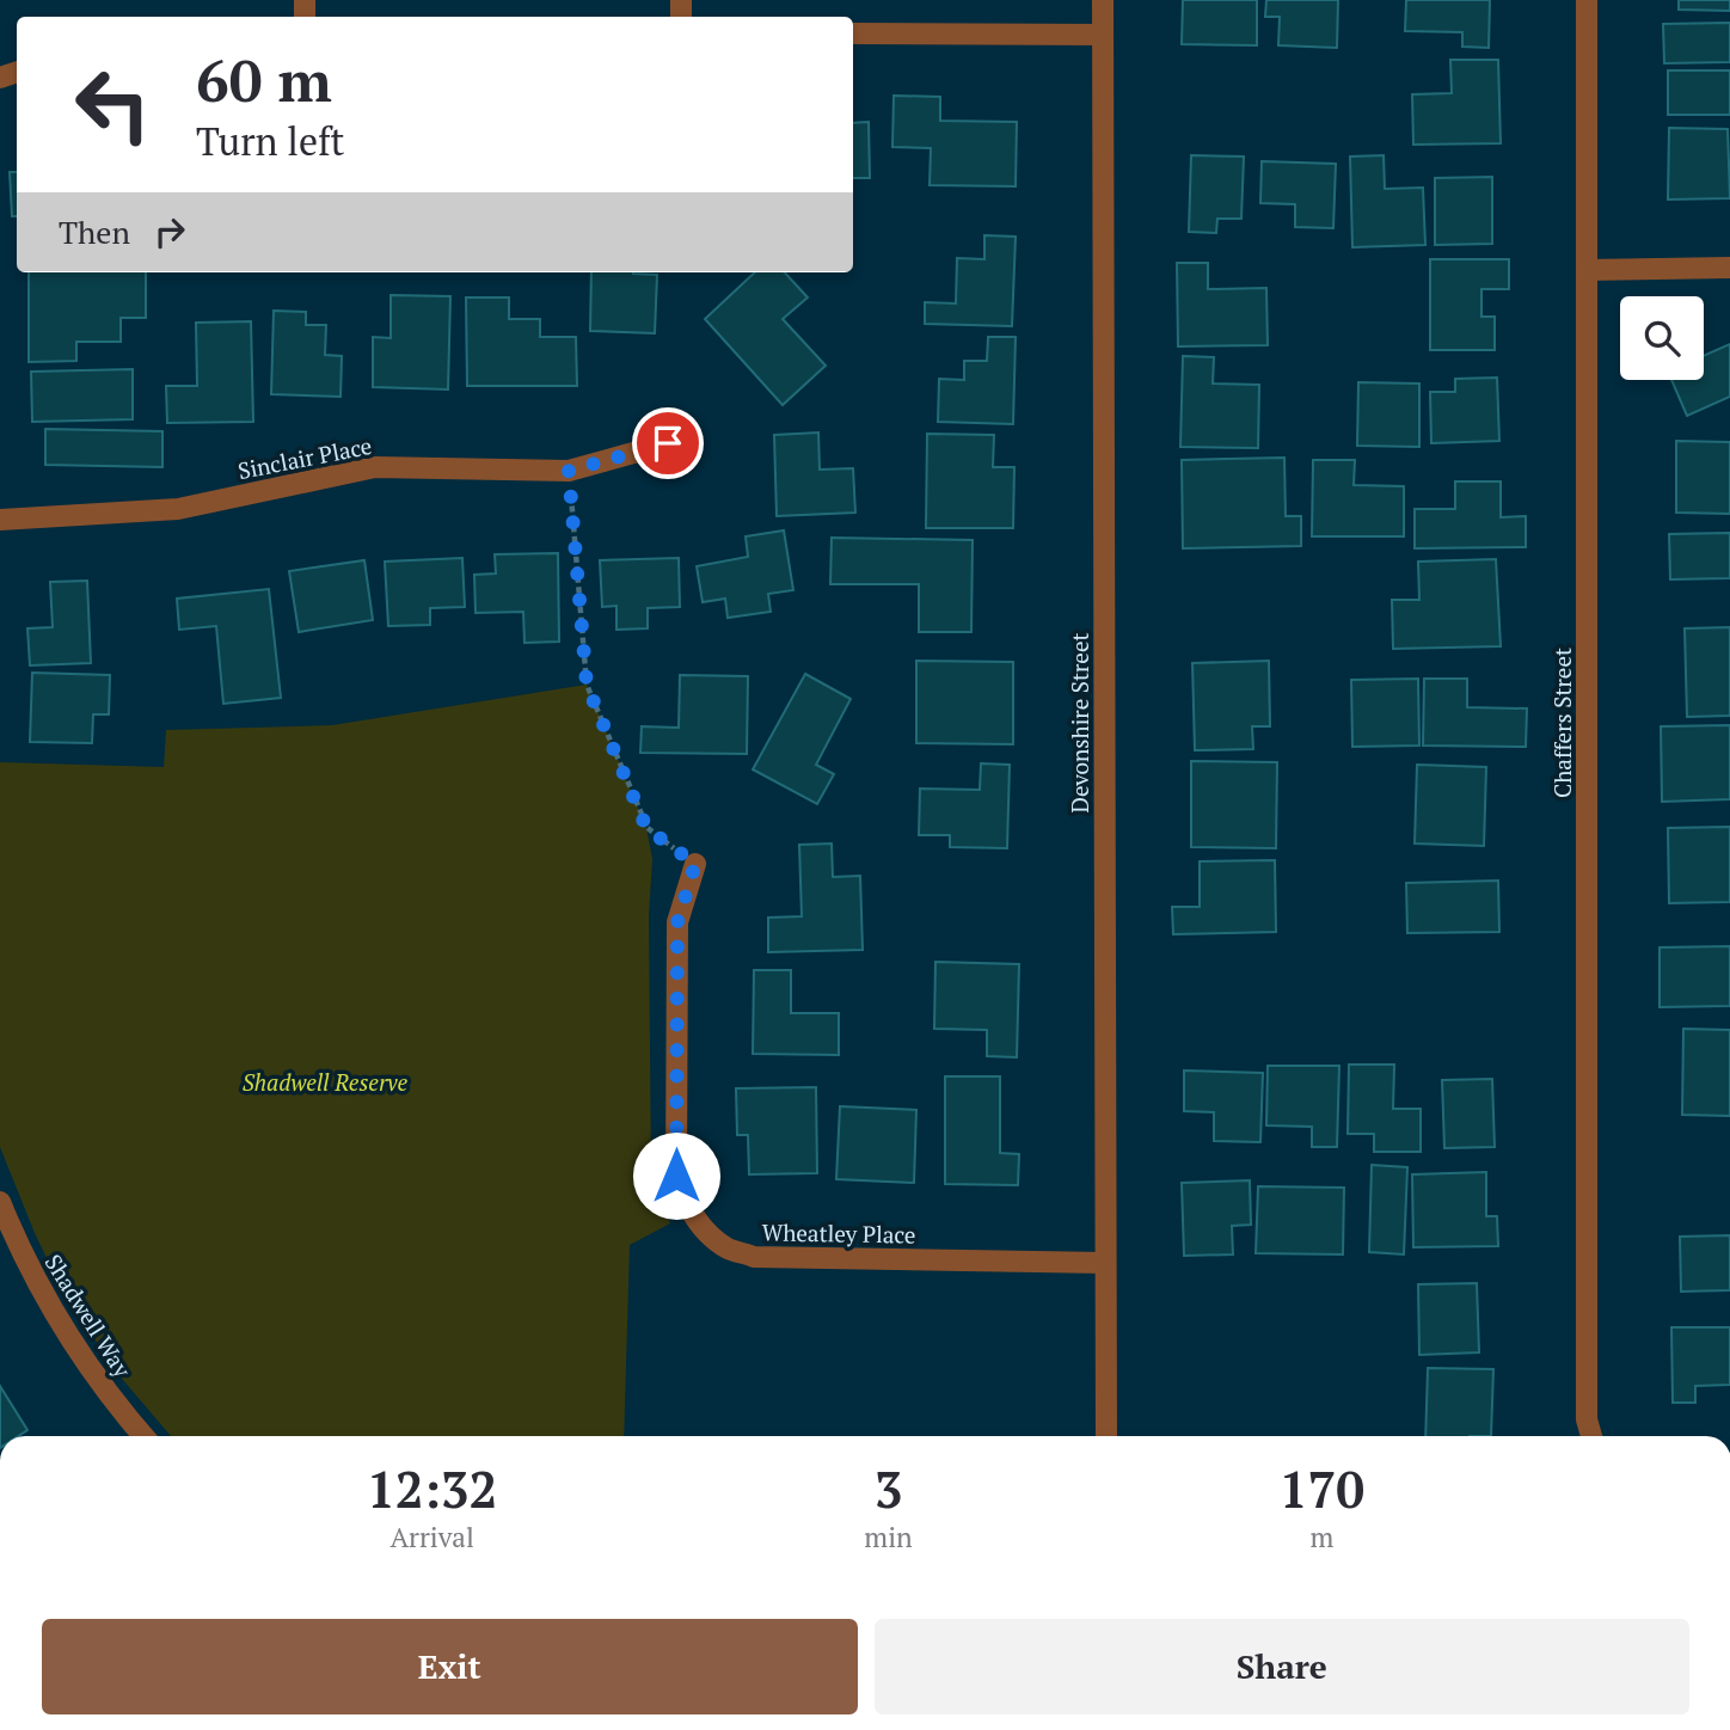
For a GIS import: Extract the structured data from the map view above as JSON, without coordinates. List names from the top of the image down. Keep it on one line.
{"streets":{"street":["Sinclair Place","Devonshire Street","Chaffers Street","Wheatley Place","Shadwell Way"]},"crossings":[["Devonshire Street","Wheatley Place"]],"parks":["Shadwell Reserve"],"page":{"turn":["60 m","Turn left"],"then":"Then","eta":["12:32","Arrival","3","min","170","m"],"buttons":["Exit","Share"]}}
